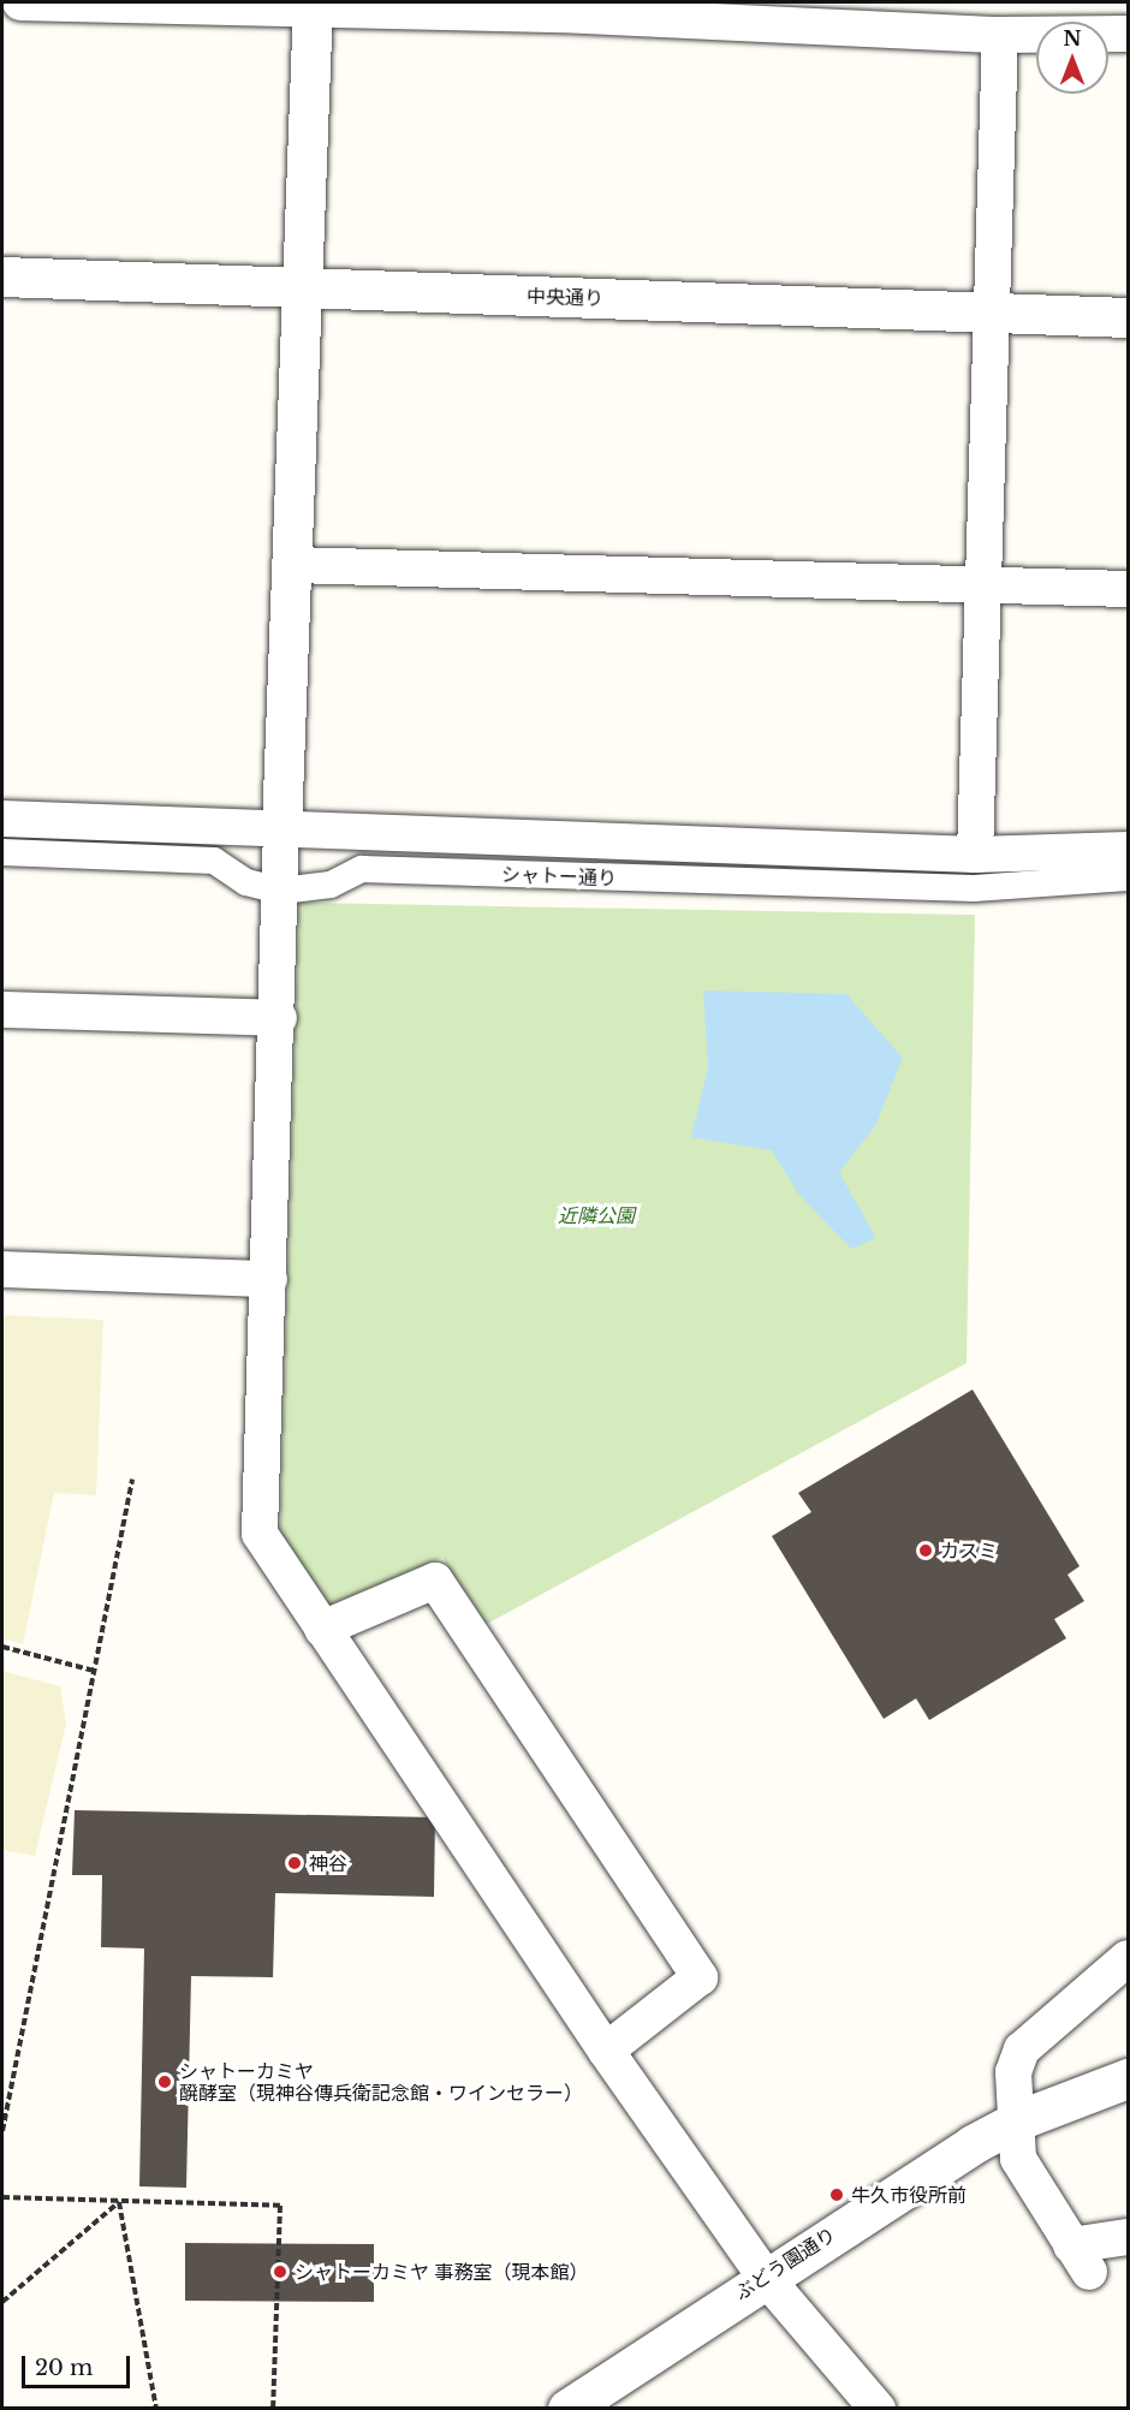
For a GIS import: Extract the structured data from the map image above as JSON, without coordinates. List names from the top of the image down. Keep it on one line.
{"streets":{"street":["中央通り","シャトー通り","ぶどう園通り"]},"parks":["近隣公園"],"places":["カスミ","神谷","シャトーカミヤ 醗酵室（現神谷傳兵衛記念館・ワインセラー）","牛久市役所前","シャトーカミヤ 事務室（現本館）"],"scale_bar":"20 m","north":"top"}
